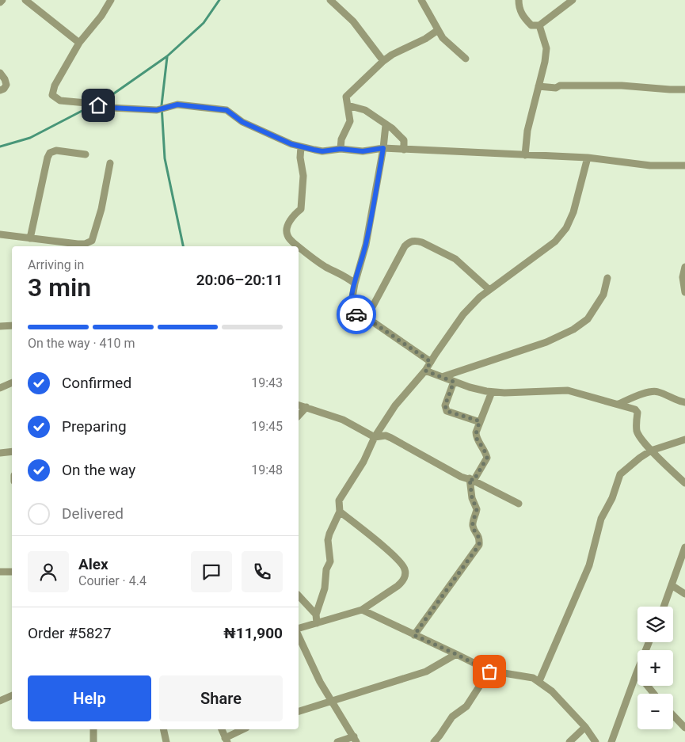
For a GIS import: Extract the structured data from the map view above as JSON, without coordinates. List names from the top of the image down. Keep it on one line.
{"page":{"heading":["3 min","Arriving in","20:06–20:11"],"panel":["Alex","Courier · 4.4","Order #5827","₦11,900"],"bar":"On the way · 410 m","list":[["Confirmed","19:43"],["Preparing","19:45"],["On the way","19:48"],"Delivered"],"map_buttons":["+","−"],"buttons":["Help","Share"]}}
